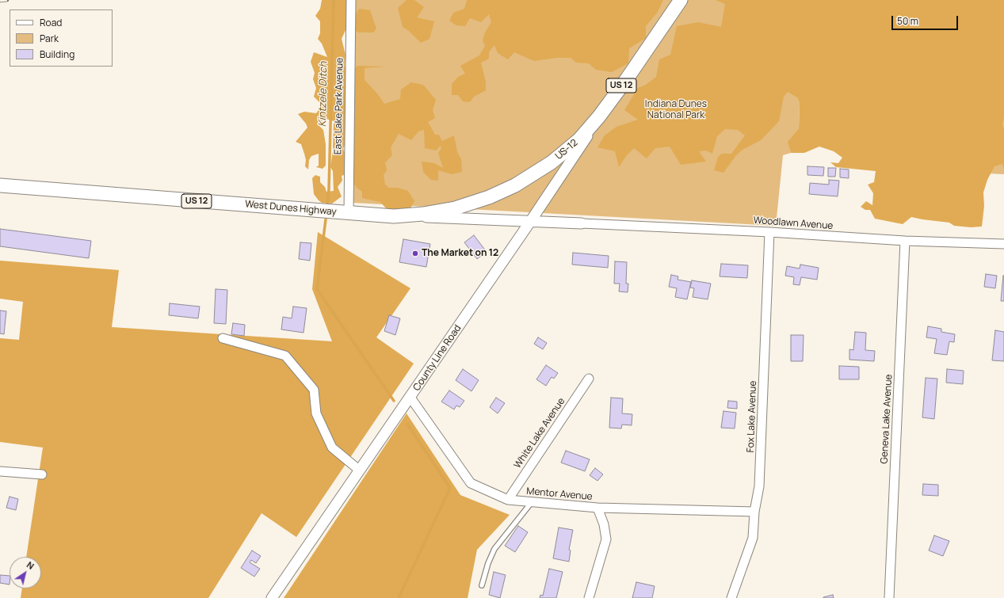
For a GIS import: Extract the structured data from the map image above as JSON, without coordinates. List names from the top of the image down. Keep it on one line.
{"streets":{"main road":["US 12","US-12","West Dunes Highway"],"street":["East Lake Park Avenue","Woodlawn Avenue","County Line Road","Fox Lake Avenue","Geneva Lake Avenue","White Lake Avenue","Mentor Avenue"]},"crossings":[["East Lake Park Avenue","West Dunes Highway"],["US-12","West Dunes Highway"],["US-12","County Line Road"],["West Dunes Highway","Woodlawn Avenue"],["West Dunes Highway","County Line Road"],["Woodlawn Avenue","Fox Lake Avenue"],["Woodlawn Avenue","Geneva Lake Avenue"],["County Line Road","Mentor Avenue"],["Fox Lake Avenue","Mentor Avenue"],["White Lake Avenue","Mentor Avenue"]],"water":["Kintzele Ditch"],"parks":["Indiana Dunes National Park"],"places":["The Market on 12"],"legend":["Road","Park","Building"],"scale_bar":"50 m","north":"top right"}
